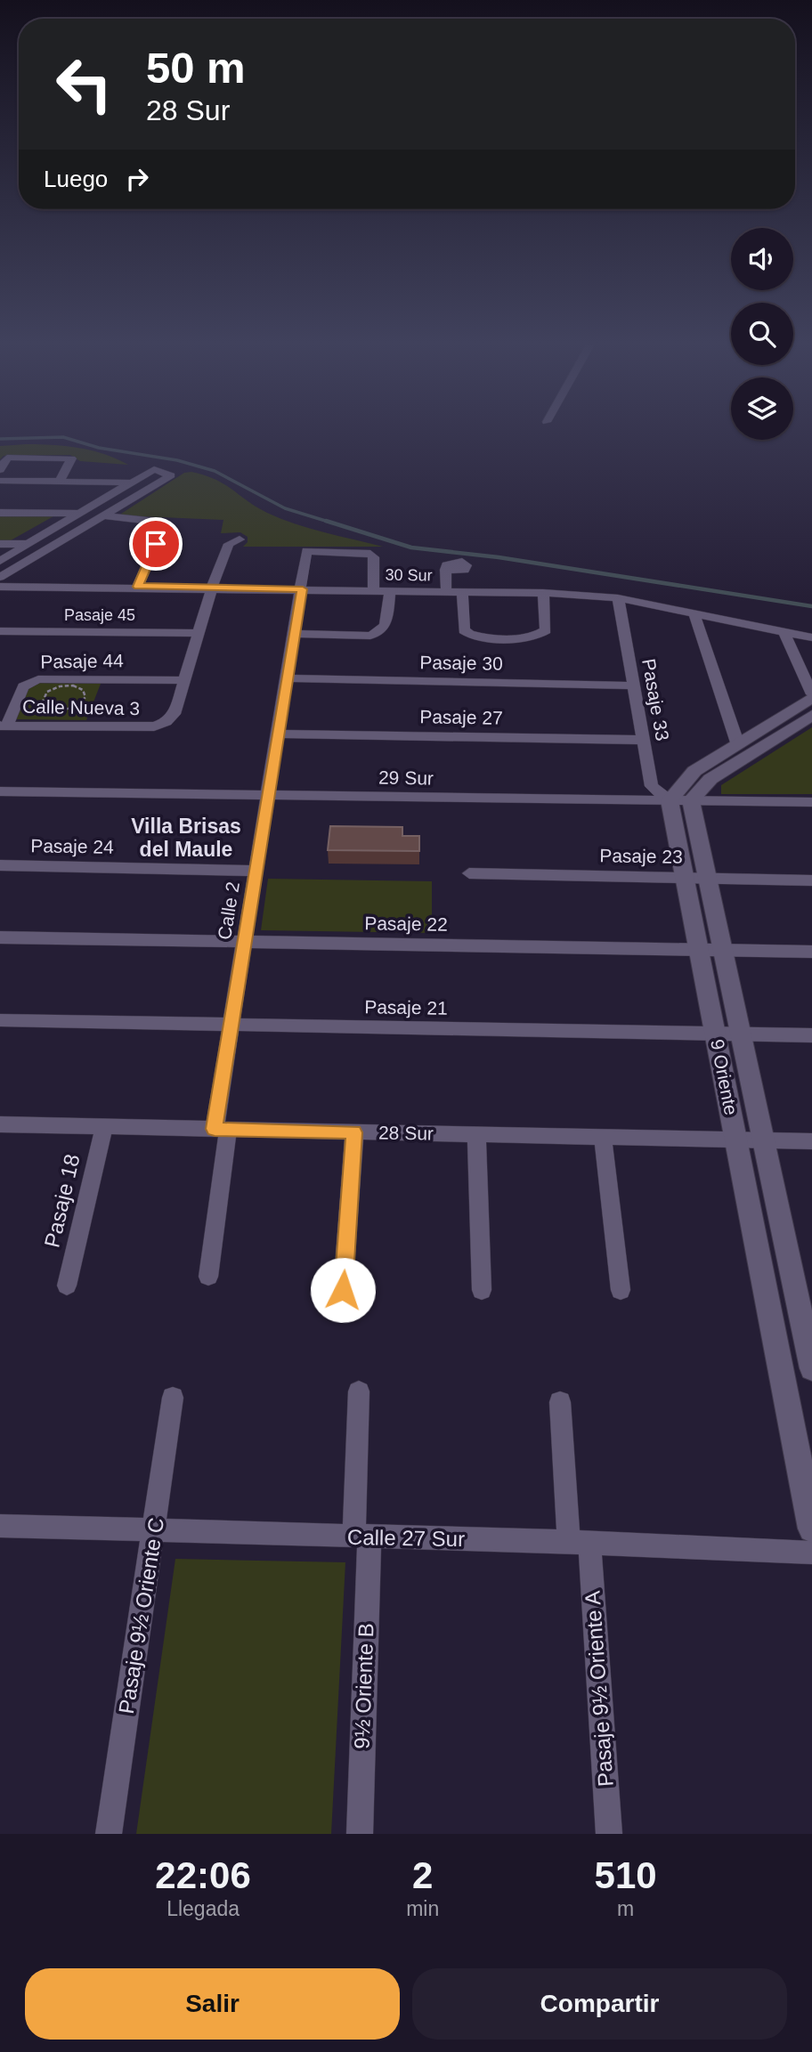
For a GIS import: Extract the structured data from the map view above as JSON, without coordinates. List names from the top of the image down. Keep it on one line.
{"streets":{"street":["30 Sur","Pasaje 45","Pasaje 44","Pasaje 30","Pasaje 33","Calle Nueva 3","Pasaje 27","29 Sur","Pasaje 24","Pasaje 23","Calle 2","Pasaje 22","Pasaje 21","9 Oriente","28 Sur","Pasaje 18","Calle 27 Sur","Pasaje 9½ Oriente C","9½ Oriente B","Pasaje 9½ Oriente A"]},"crossings":[["30 Sur","Pasaje 33"],["30 Sur","Calle Nueva 3"],["30 Sur","Calle 2"],["Pasaje 45","Calle Nueva 3"],["Pasaje 44","Calle Nueva 3"],["Pasaje 30","Pasaje 33"],["Pasaje 30","Calle 2"],["Pasaje 33","Pasaje 27"],["Pasaje 33","29 Sur"],["Pasaje 33","9 Oriente"],["Pasaje 27","Calle 2"],["29 Sur","Calle 2"],["29 Sur","9 Oriente"],["Pasaje 24","Calle 2"],["Pasaje 23","9 Oriente"],["Calle 2","Pasaje 22"],["Calle 2","Pasaje 21"],["Calle 2","28 Sur"],["Pasaje 22","9 Oriente"],["Pasaje 21","9 Oriente"],["9 Oriente","28 Sur"],["28 Sur","Pasaje 18"],["Calle 27 Sur","Pasaje 9½ Oriente C"],["Calle 27 Sur","9½ Oriente B"],["Calle 27 Sur","Pasaje 9½ Oriente A"]],"districts":["Villa Brisas del Maule"],"page":{"turn":["50 m","28 Sur"],"then":"Luego","eta":["22:06","Llegada","2","min","510","m"],"buttons":["Salir","Compartir"]}}
